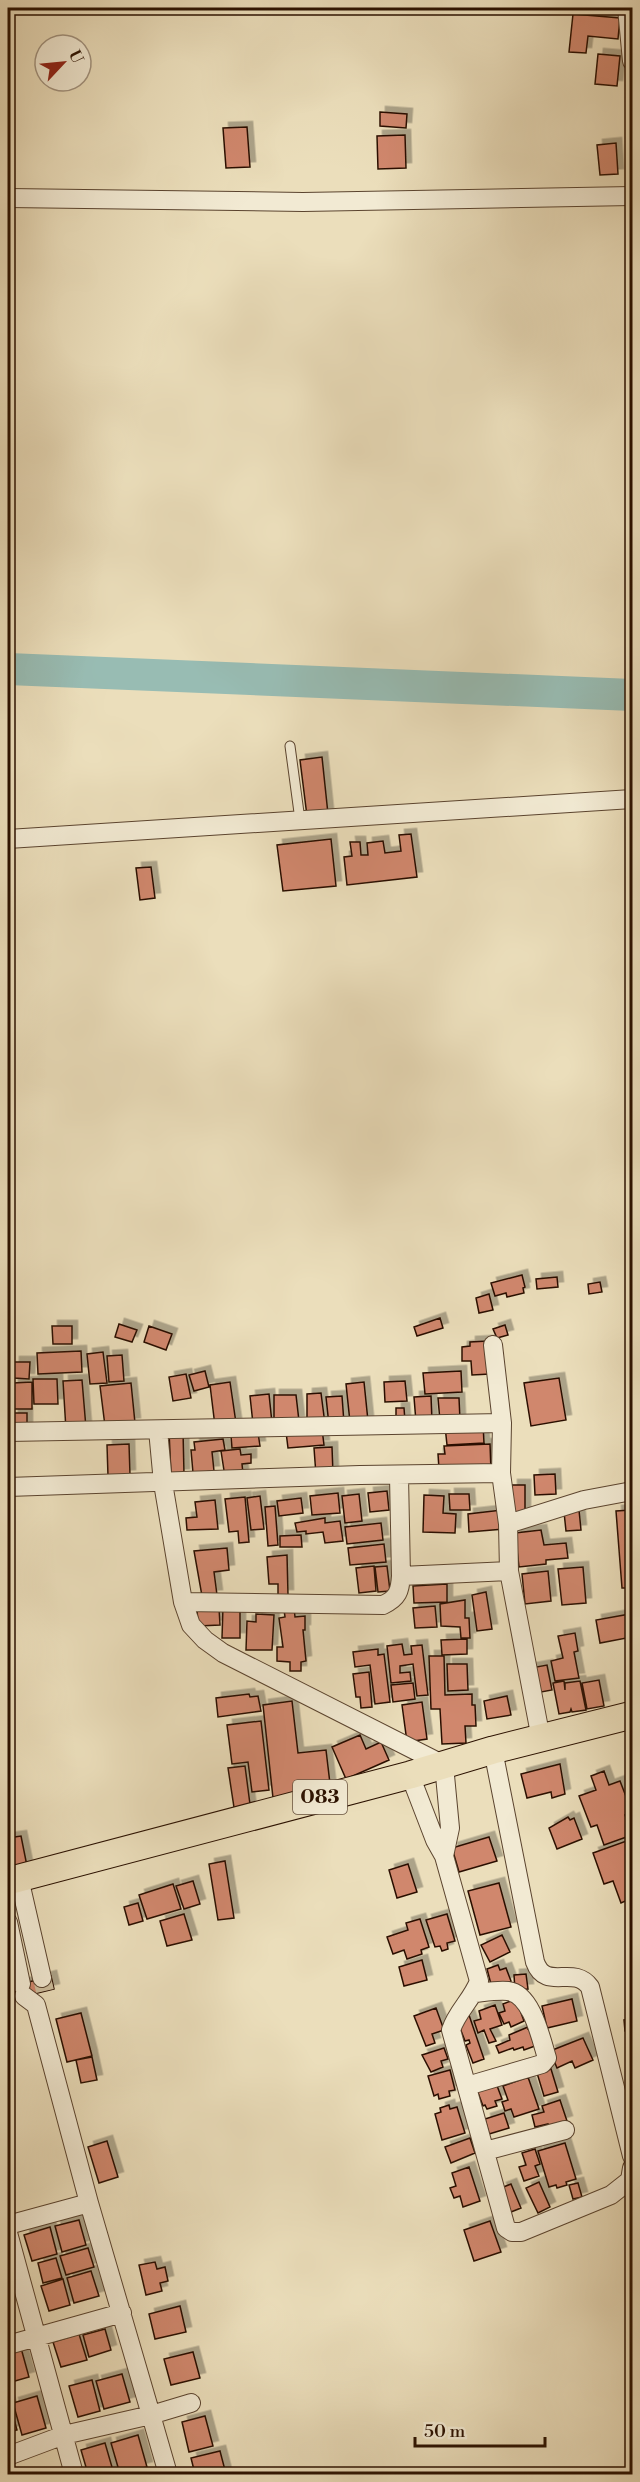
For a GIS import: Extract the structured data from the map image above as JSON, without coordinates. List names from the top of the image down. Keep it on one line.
{"streets":{"main road":["083"]},"scale_bar":"50 m","north":"top right"}
